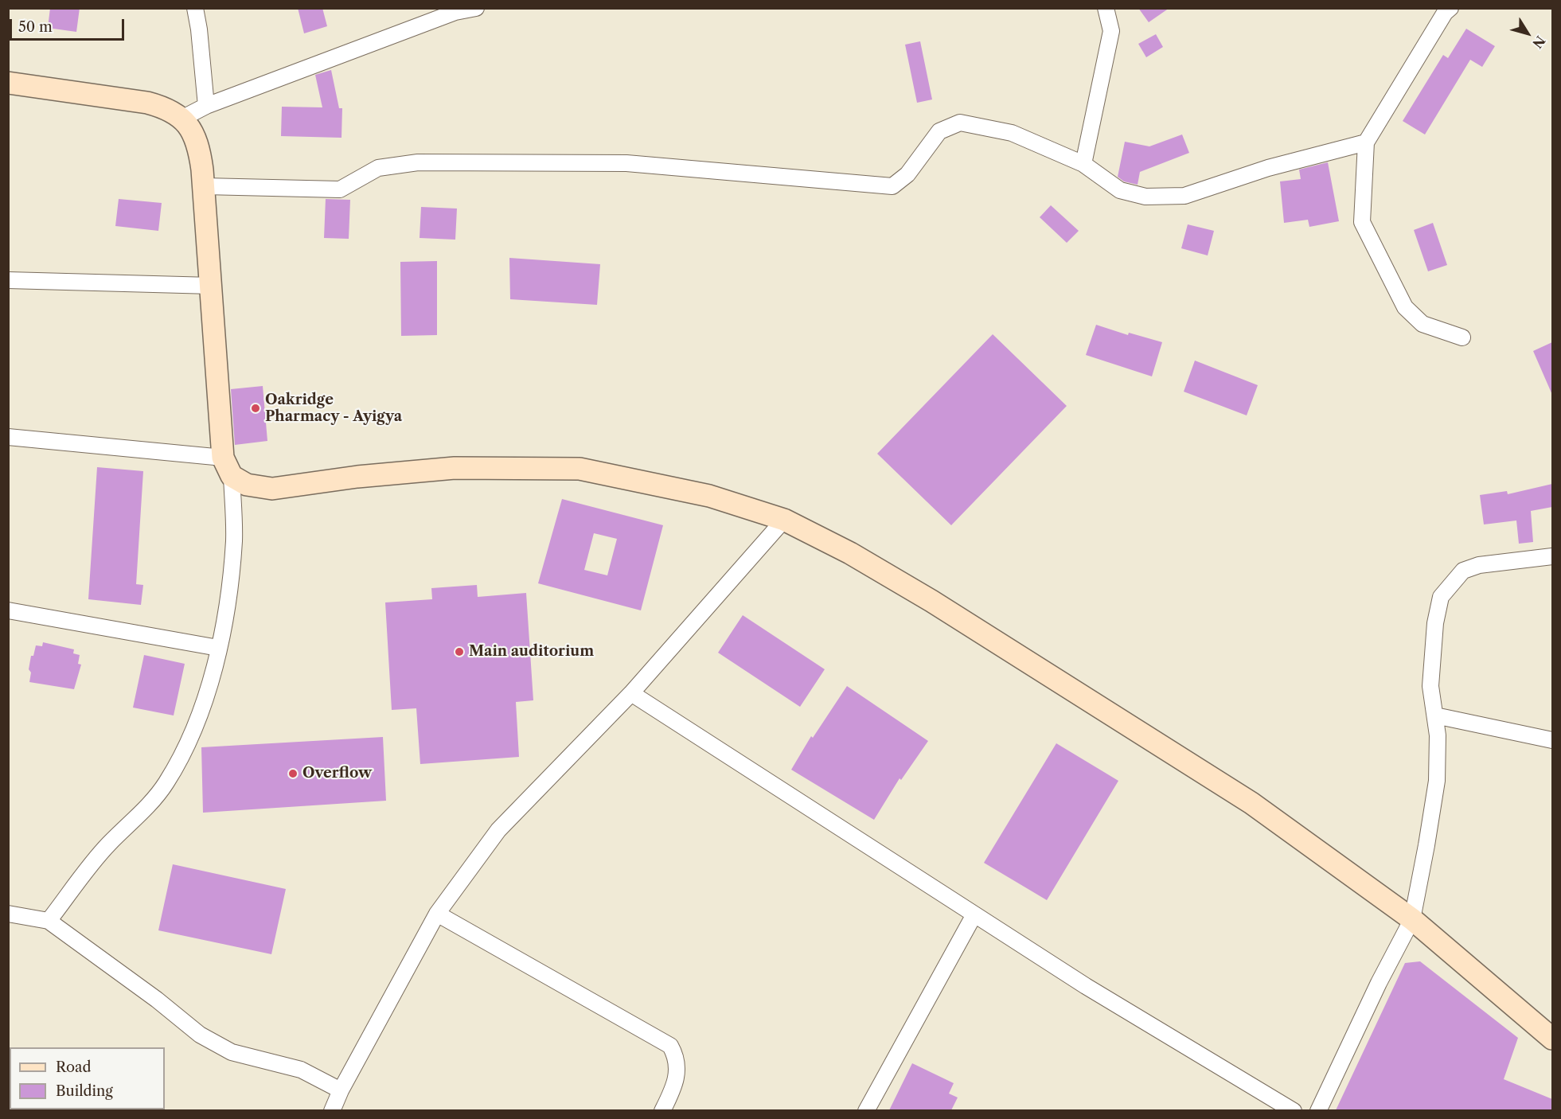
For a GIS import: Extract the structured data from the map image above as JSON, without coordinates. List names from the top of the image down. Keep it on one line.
{"places":["Oakridge Pharmacy - Ayigya","Main auditorium","Overflow"],"legend":["Road","Building"],"scale_bar":"50 m","north":"bottom right"}
